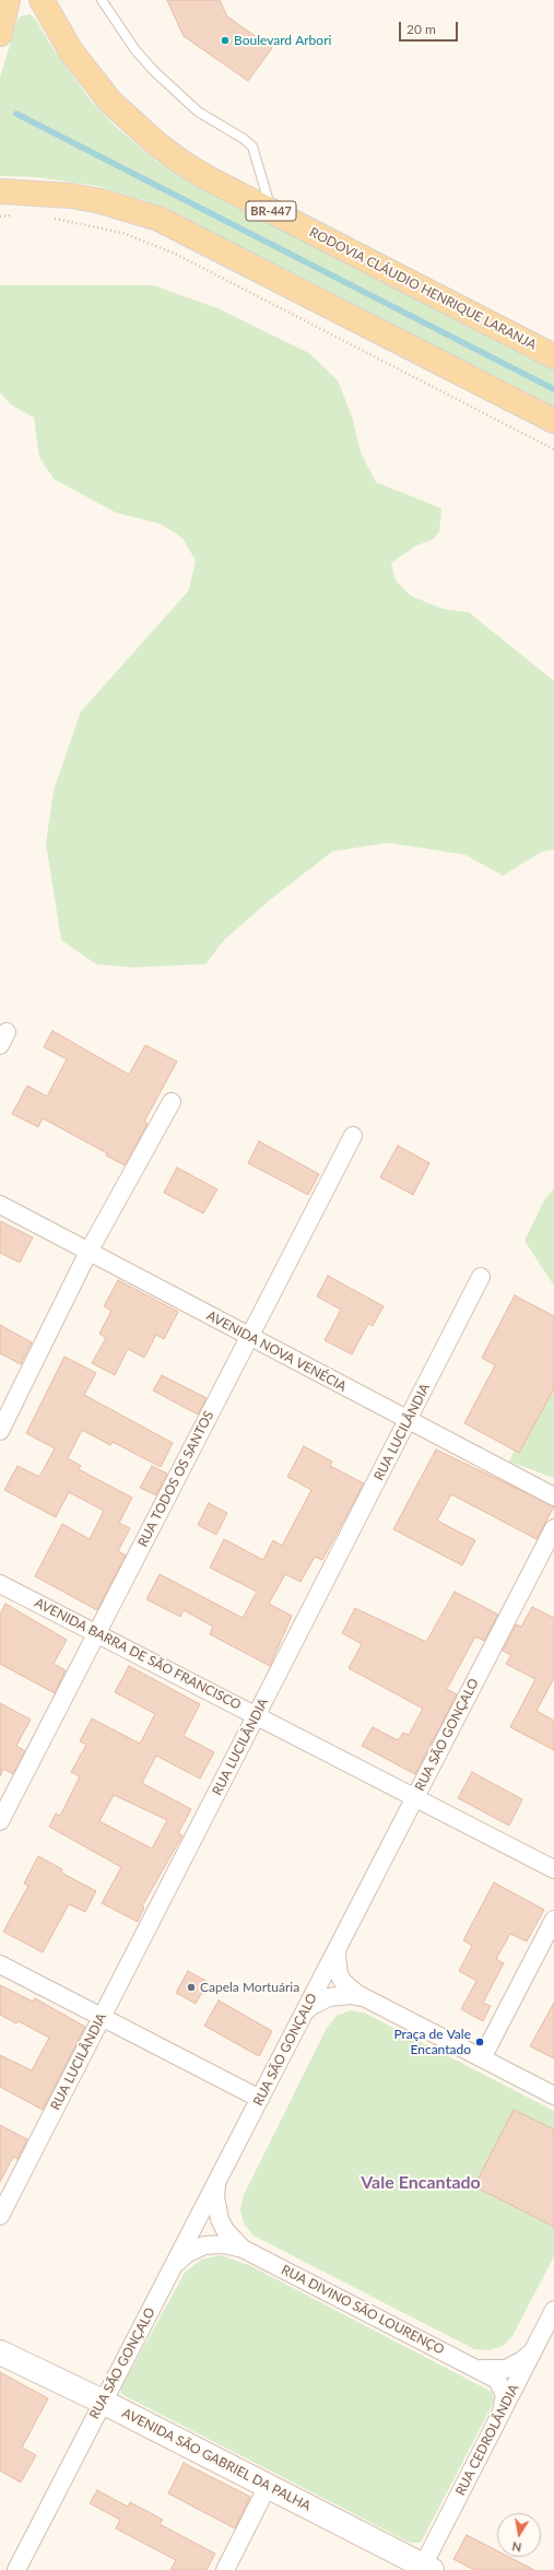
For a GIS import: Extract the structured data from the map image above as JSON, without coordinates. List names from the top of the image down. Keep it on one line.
{"streets":{"main road":["BR-447","RODOVIA CLÁUDIO HENRIQUE LARANJA","AVENIDA SÃO GABRIEL DA PALHA"],"street":["AVENIDA NOVA VENÉCIA","RUA LUCILÂNDIA","RUA TODOS OS SANTOS","AVENIDA BARRA DE SÃO FRANCISCO","RUA SÃO GONÇALO","RUA DIVINO SÃO LOURENÇO","RUA CEDROLÂNDIA"]},"crossings":[["AVENIDA NOVA VENÉCIA","RUA LUCILÂNDIA"],["AVENIDA NOVA VENÉCIA","RUA TODOS OS SANTOS"],["RUA LUCILÂNDIA","AVENIDA BARRA DE SÃO FRANCISCO"],["RUA TODOS OS SANTOS","AVENIDA BARRA DE SÃO FRANCISCO"],["AVENIDA BARRA DE SÃO FRANCISCO","RUA SÃO GONÇALO"],["RUA SÃO GONÇALO","RUA DIVINO SÃO LOURENÇO"],["RUA SÃO GONÇALO","AVENIDA SÃO GABRIEL DA PALHA"],["RUA DIVINO SÃO LOURENÇO","RUA CEDROLÂNDIA"],["RUA CEDROLÂNDIA","AVENIDA SÃO GABRIEL DA PALHA"]],"districts":["Vale Encantado"],"places":["Boulevard Arbori","Capela Mortuária","Praça de Vale Encantado"],"scale_bar":"20 m","north":"bottom"}
